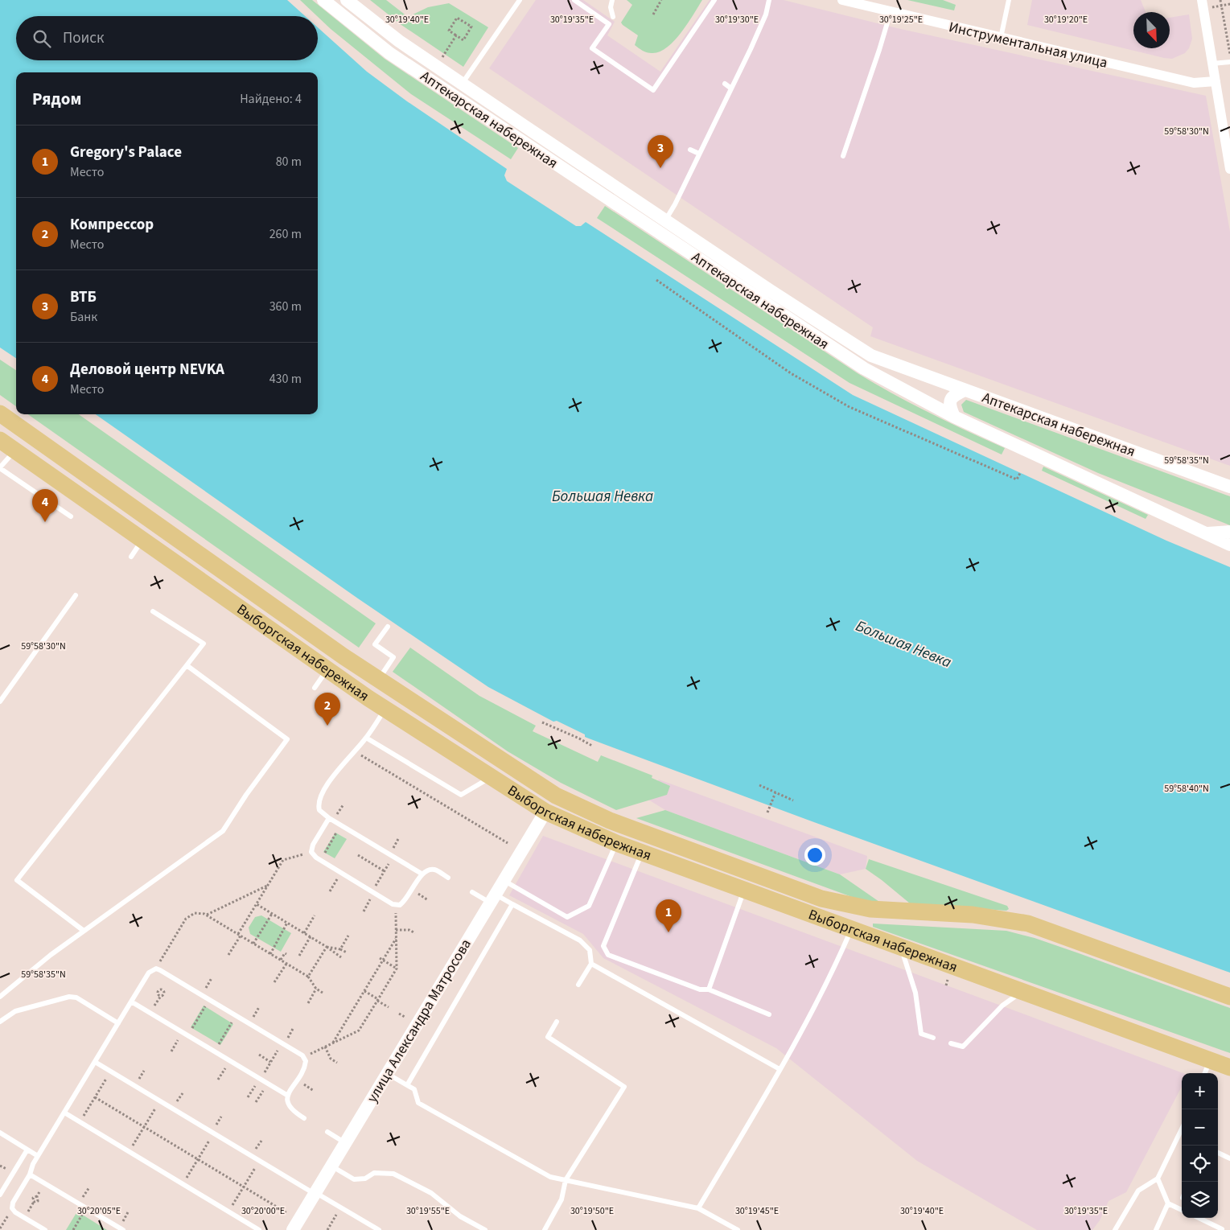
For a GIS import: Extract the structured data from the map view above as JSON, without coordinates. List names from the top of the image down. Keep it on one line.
{"streets":{"main road":["Выборгская набережная"],"street":["Инструментальная улица","Аптекарская набережная","улица Александра Матросова"]},"crossings":[["Выборгская набережная","улица Александра Матросова"]],"water":["Большая Невка"],"north":"bottom right","page":{"search":"Поиск","heading":["Рядом","Найдено: 4"],"list":[{"mark":"1","name":"Gregory's Palace","note":"Место","value":"80 m"},{"mark":"2","name":"Компрессор","note":"Место","value":"260 m"},{"mark":"3","name":"ВТБ","note":"Банк","value":"360 m"},{"mark":"4","name":"Деловой центр NEVKA","note":"Место","value":"430 m"}],"pins":["3","4","2","1"],"map_buttons":["+","−"]},"coordinates":["30°19'40\"E","30°19'35\"E","30°19'30\"E","30°19'25\"E","30°19'20\"E","59°58'30\"N","59°58'35\"N","59°58'40\"N","30°20'05\"E","30°20'00\"E","30°19'55\"E","30°19'50\"E","30°19'45\"E"]}
